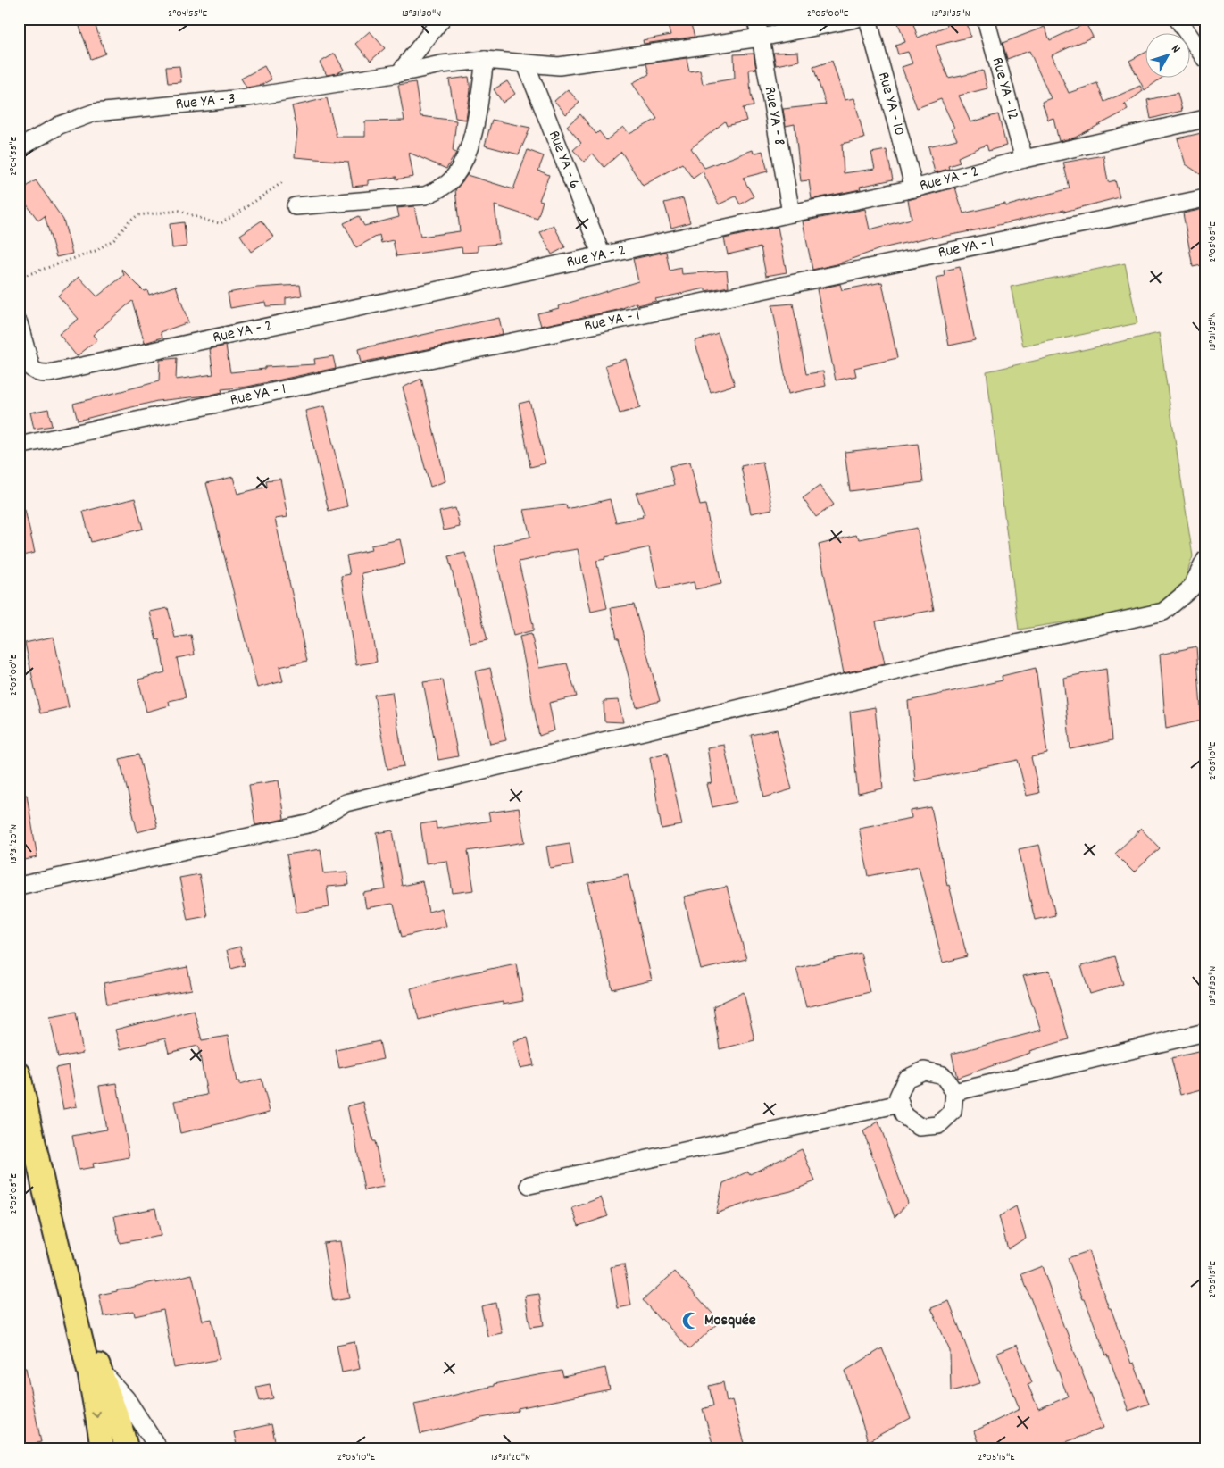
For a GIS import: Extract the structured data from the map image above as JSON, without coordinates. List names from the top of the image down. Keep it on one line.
{"streets":{"street":["Rue YA - 12","Rue YA - 3","Rue YA - 10","Rue YA - 8","Rue YA - 6","Rue YA - 2","Rue YA - 1"]},"crossings":[["Rue YA - 12","Rue YA - 2"],["Rue YA - 3","Rue YA - 8"],["Rue YA - 3","Rue YA - 6"],["Rue YA - 10","Rue YA - 2"],["Rue YA - 8","Rue YA - 2"],["Rue YA - 6","Rue YA - 2"]],"places":{"mosque":["Mosquée"]},"north":"top right","coordinates":["2°04'55\"E","13°31'30\"N","2°05'00\"E","13°31'35\"N","2°05'05\"E","2°05'10\"E","13°31'20\"N","2°05'15\"E"]}
